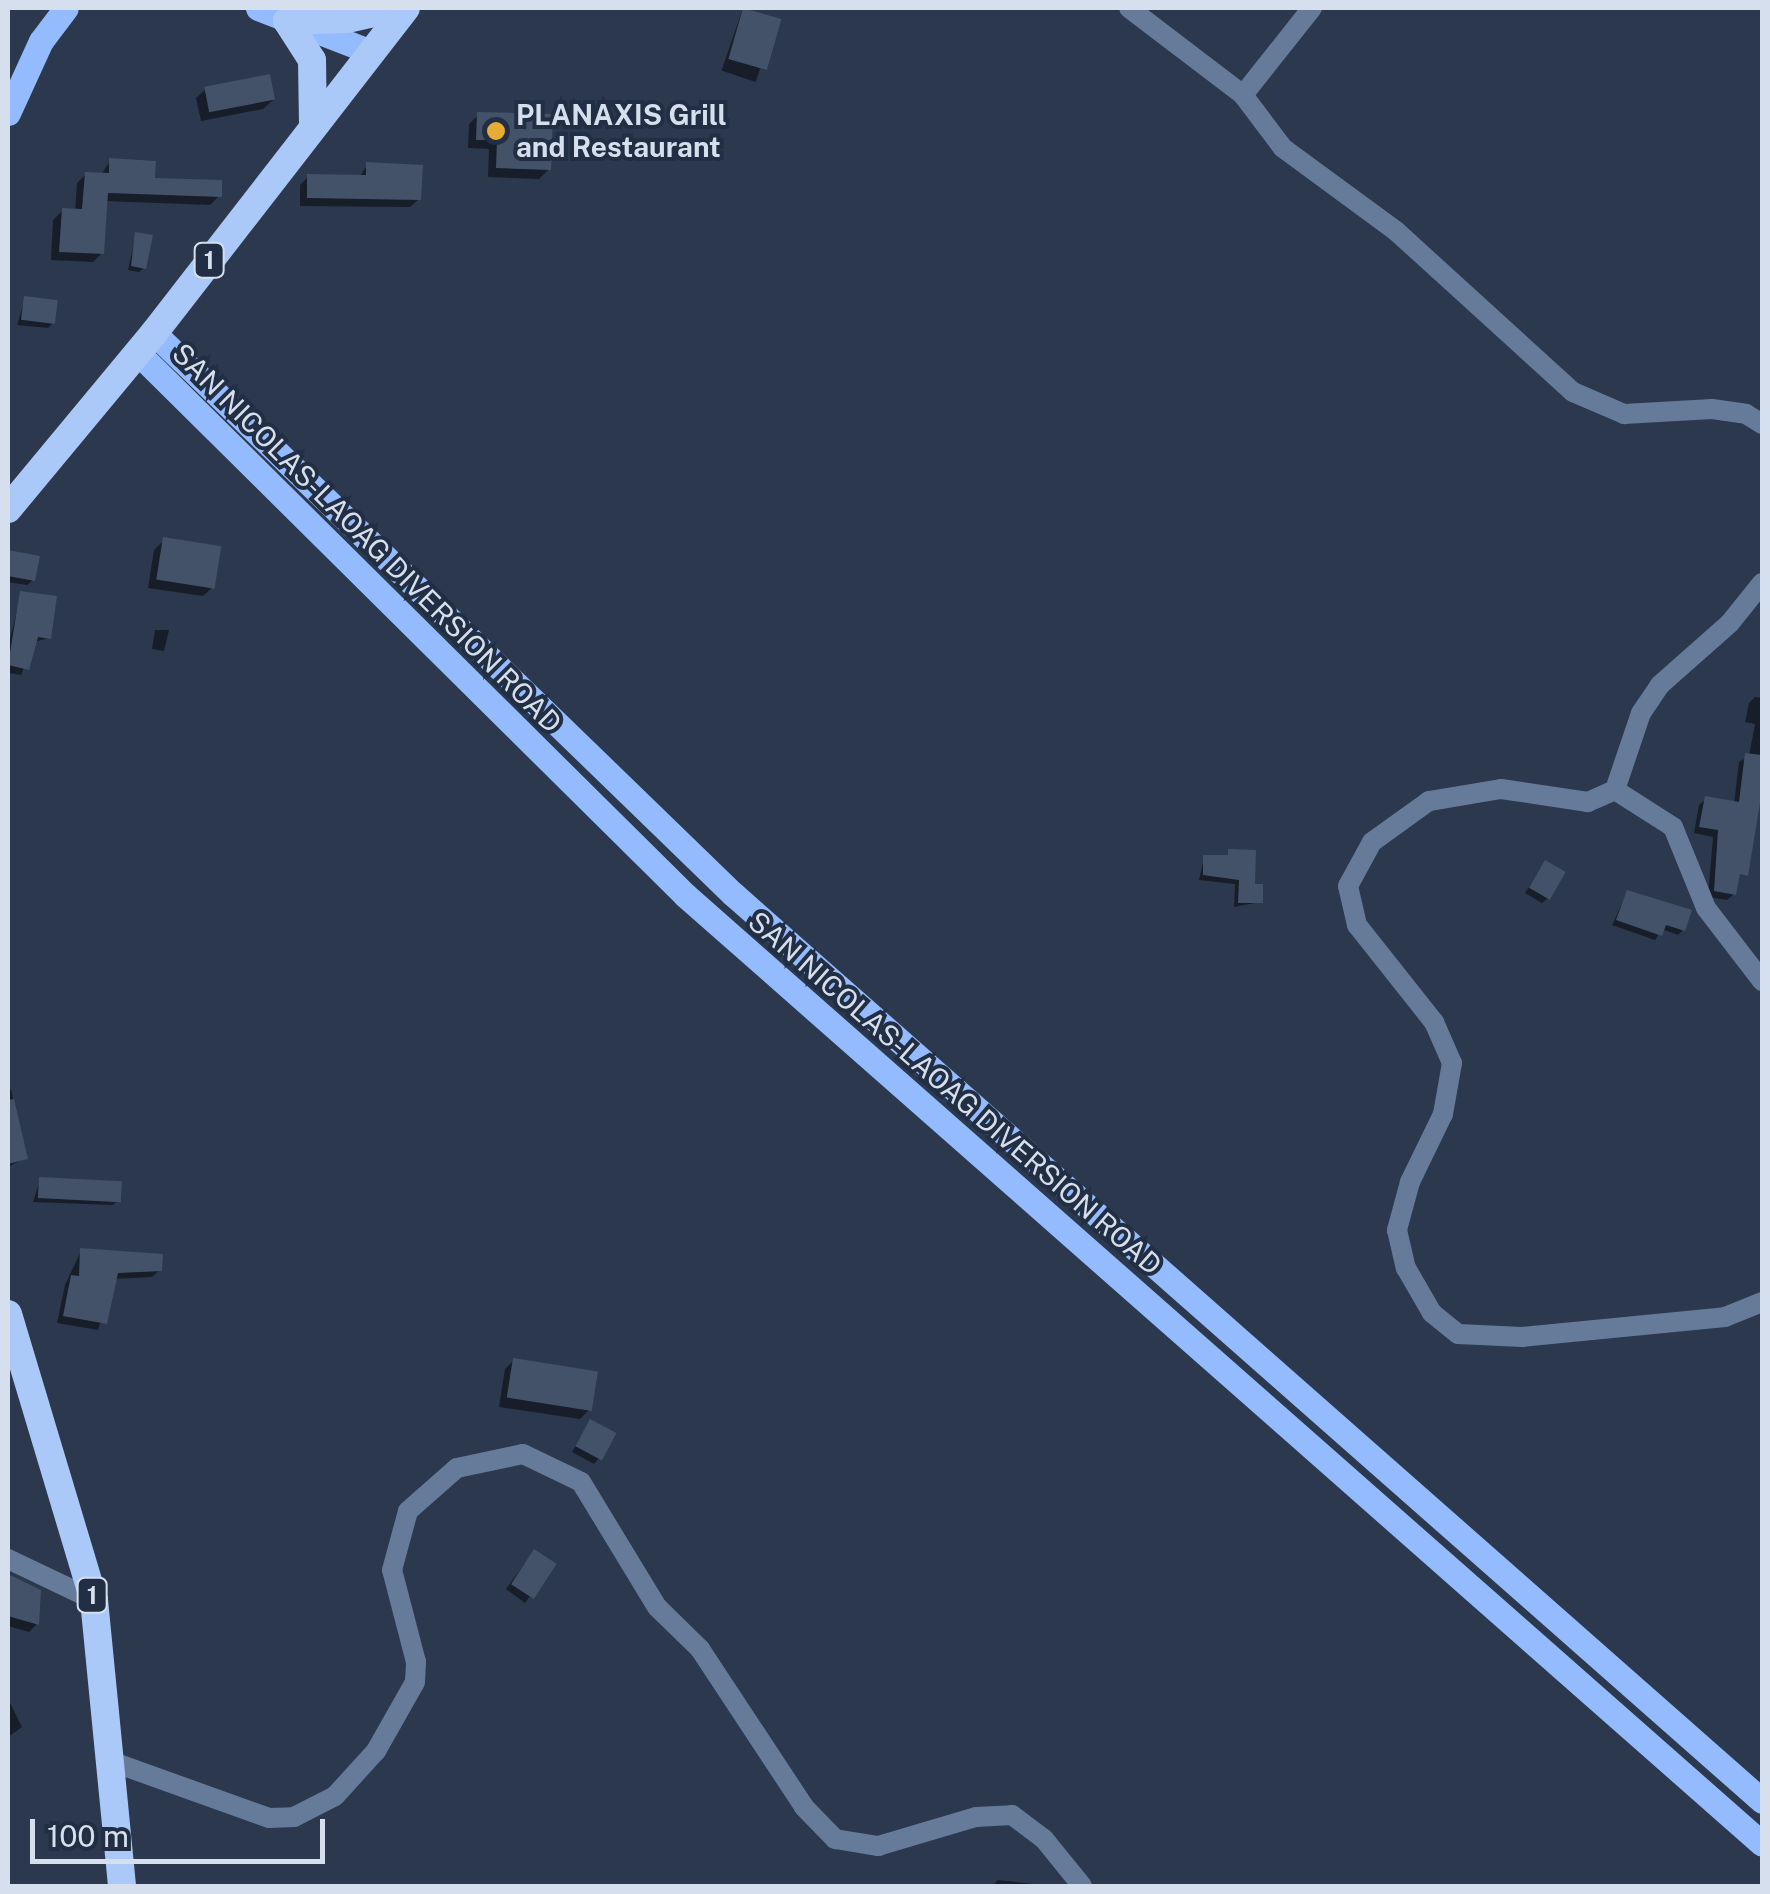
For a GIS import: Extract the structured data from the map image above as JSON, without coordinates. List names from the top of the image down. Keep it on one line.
{"streets":{"highway":["1"],"main road":["SAN NICOLAS-LAOAG DIVERSION ROAD"]},"crossings":[["1","SAN NICOLAS-LAOAG DIVERSION ROAD"]],"places":["PLANAXIS Grill and Restaurant"],"scale_bar":"100 m"}
